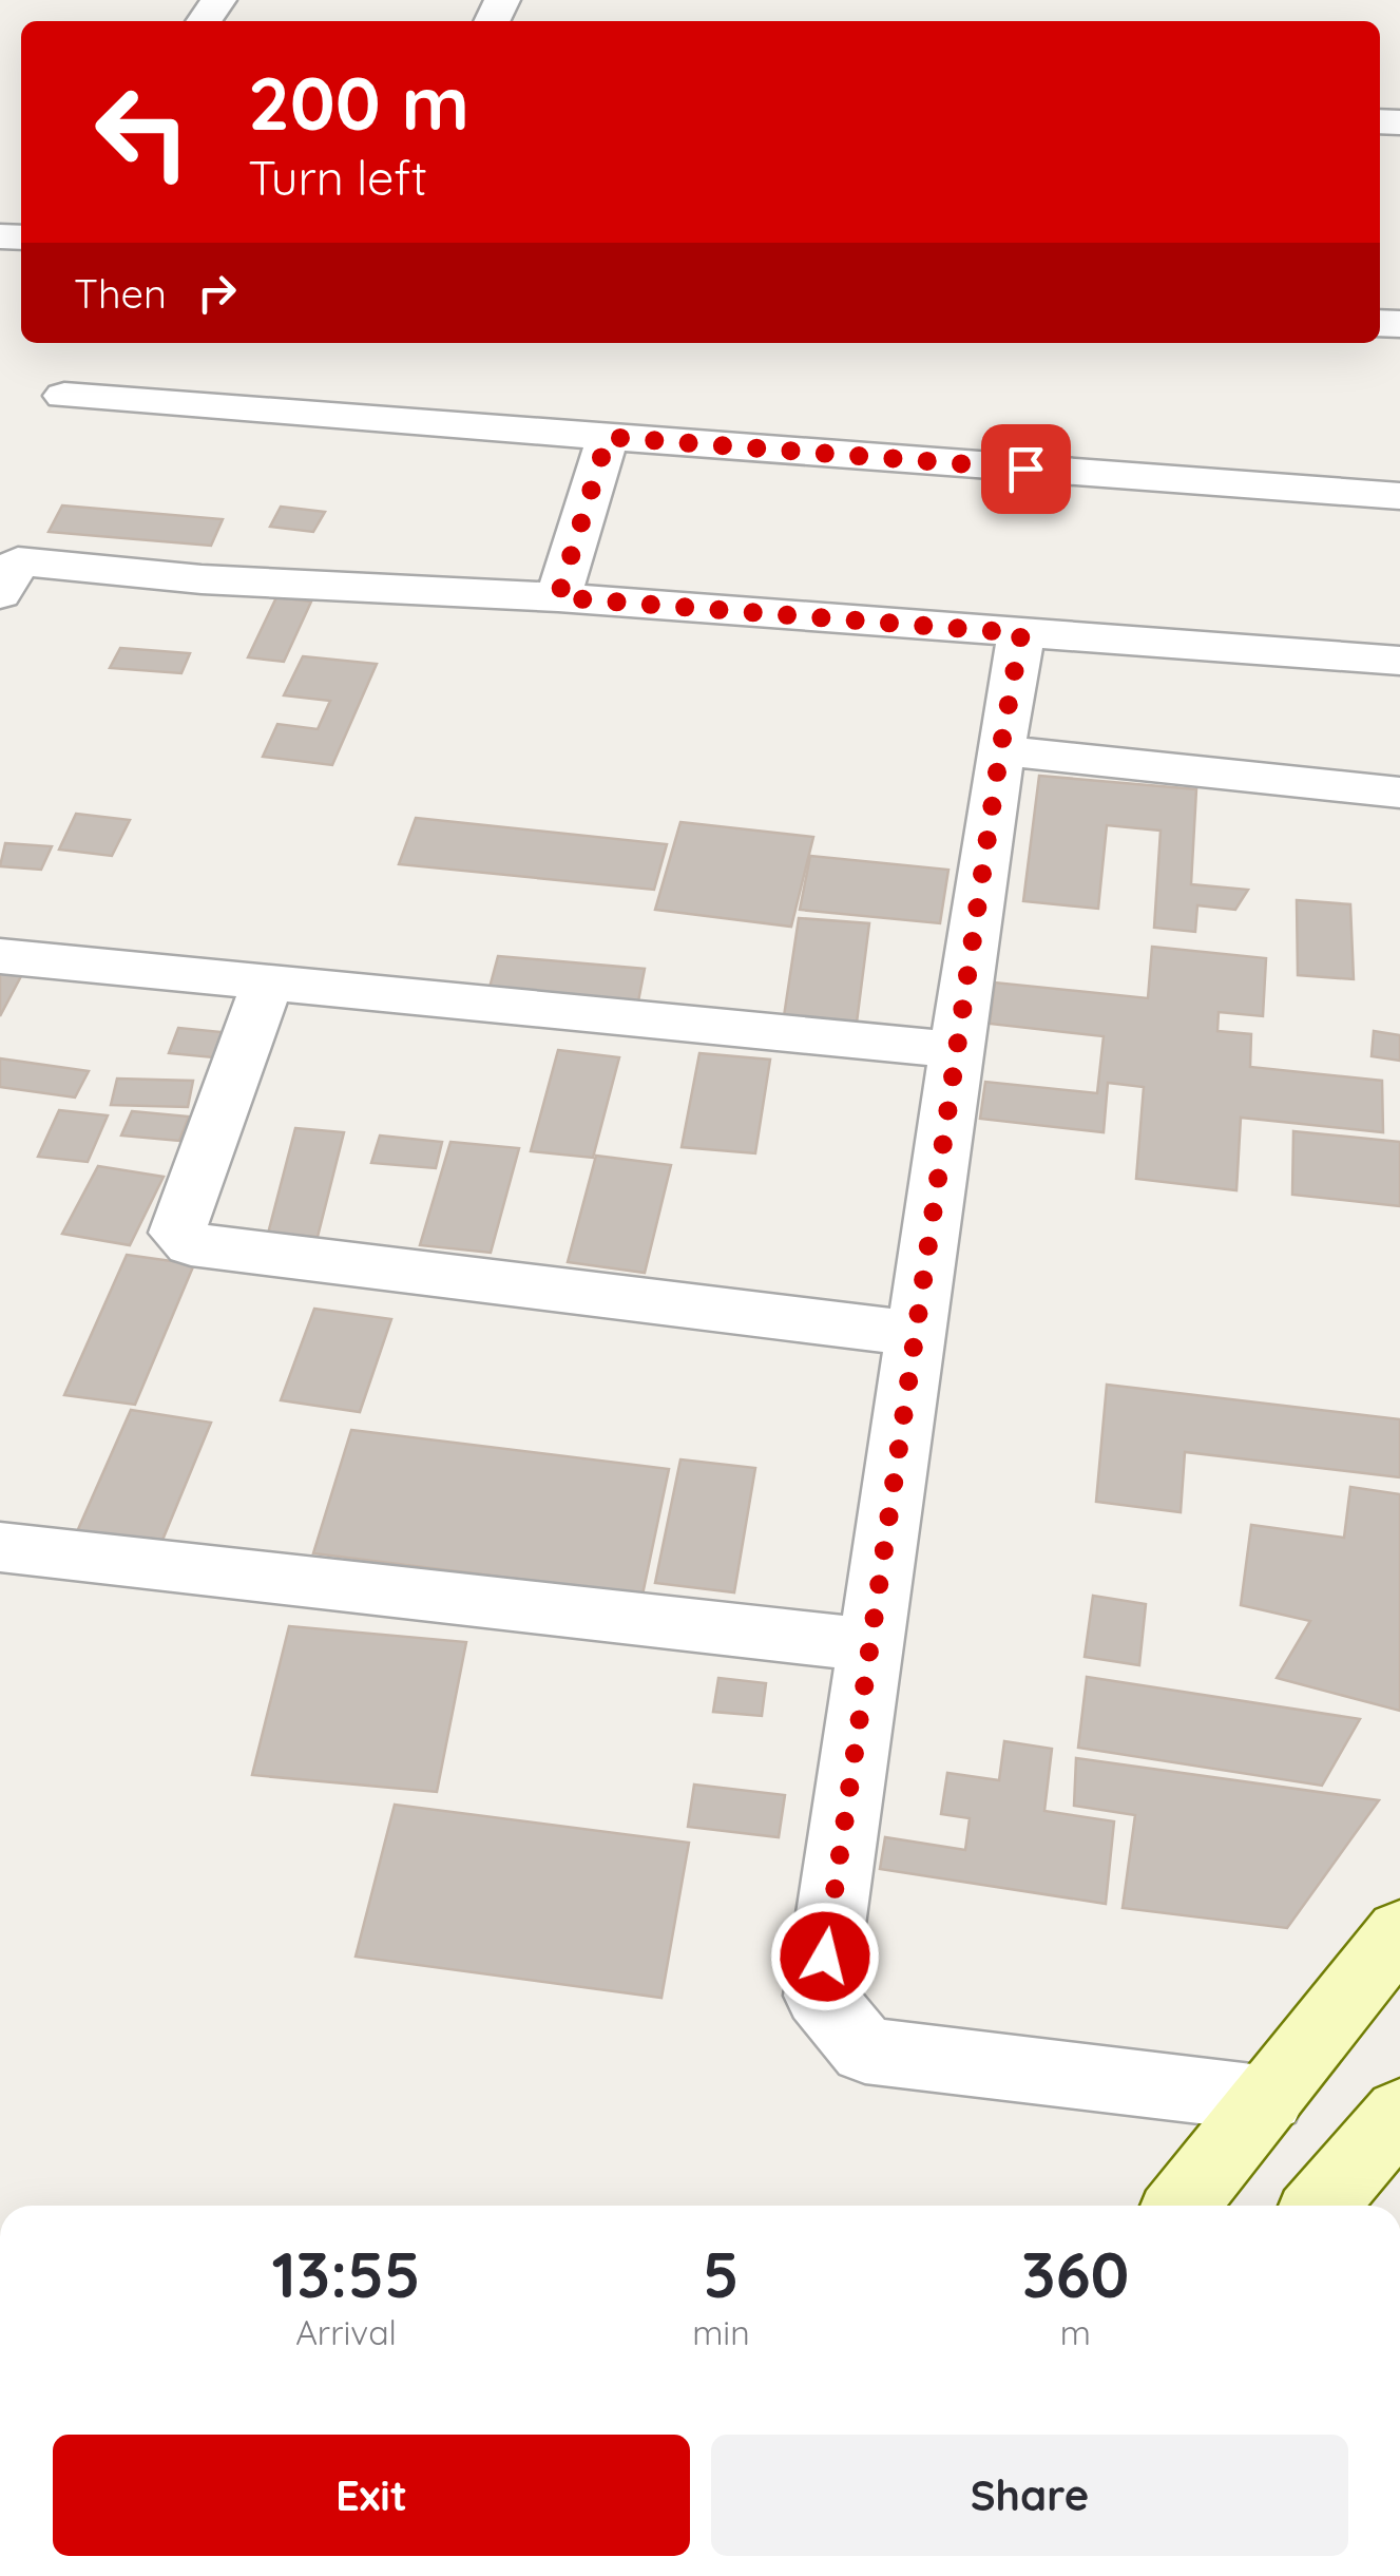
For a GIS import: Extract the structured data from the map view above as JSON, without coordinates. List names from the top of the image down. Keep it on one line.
{"page":{"turn":["200 m","Turn left"],"then":"Then","eta":["13:55","Arrival","5","min","360","m"],"buttons":["Exit","Share"]}}
